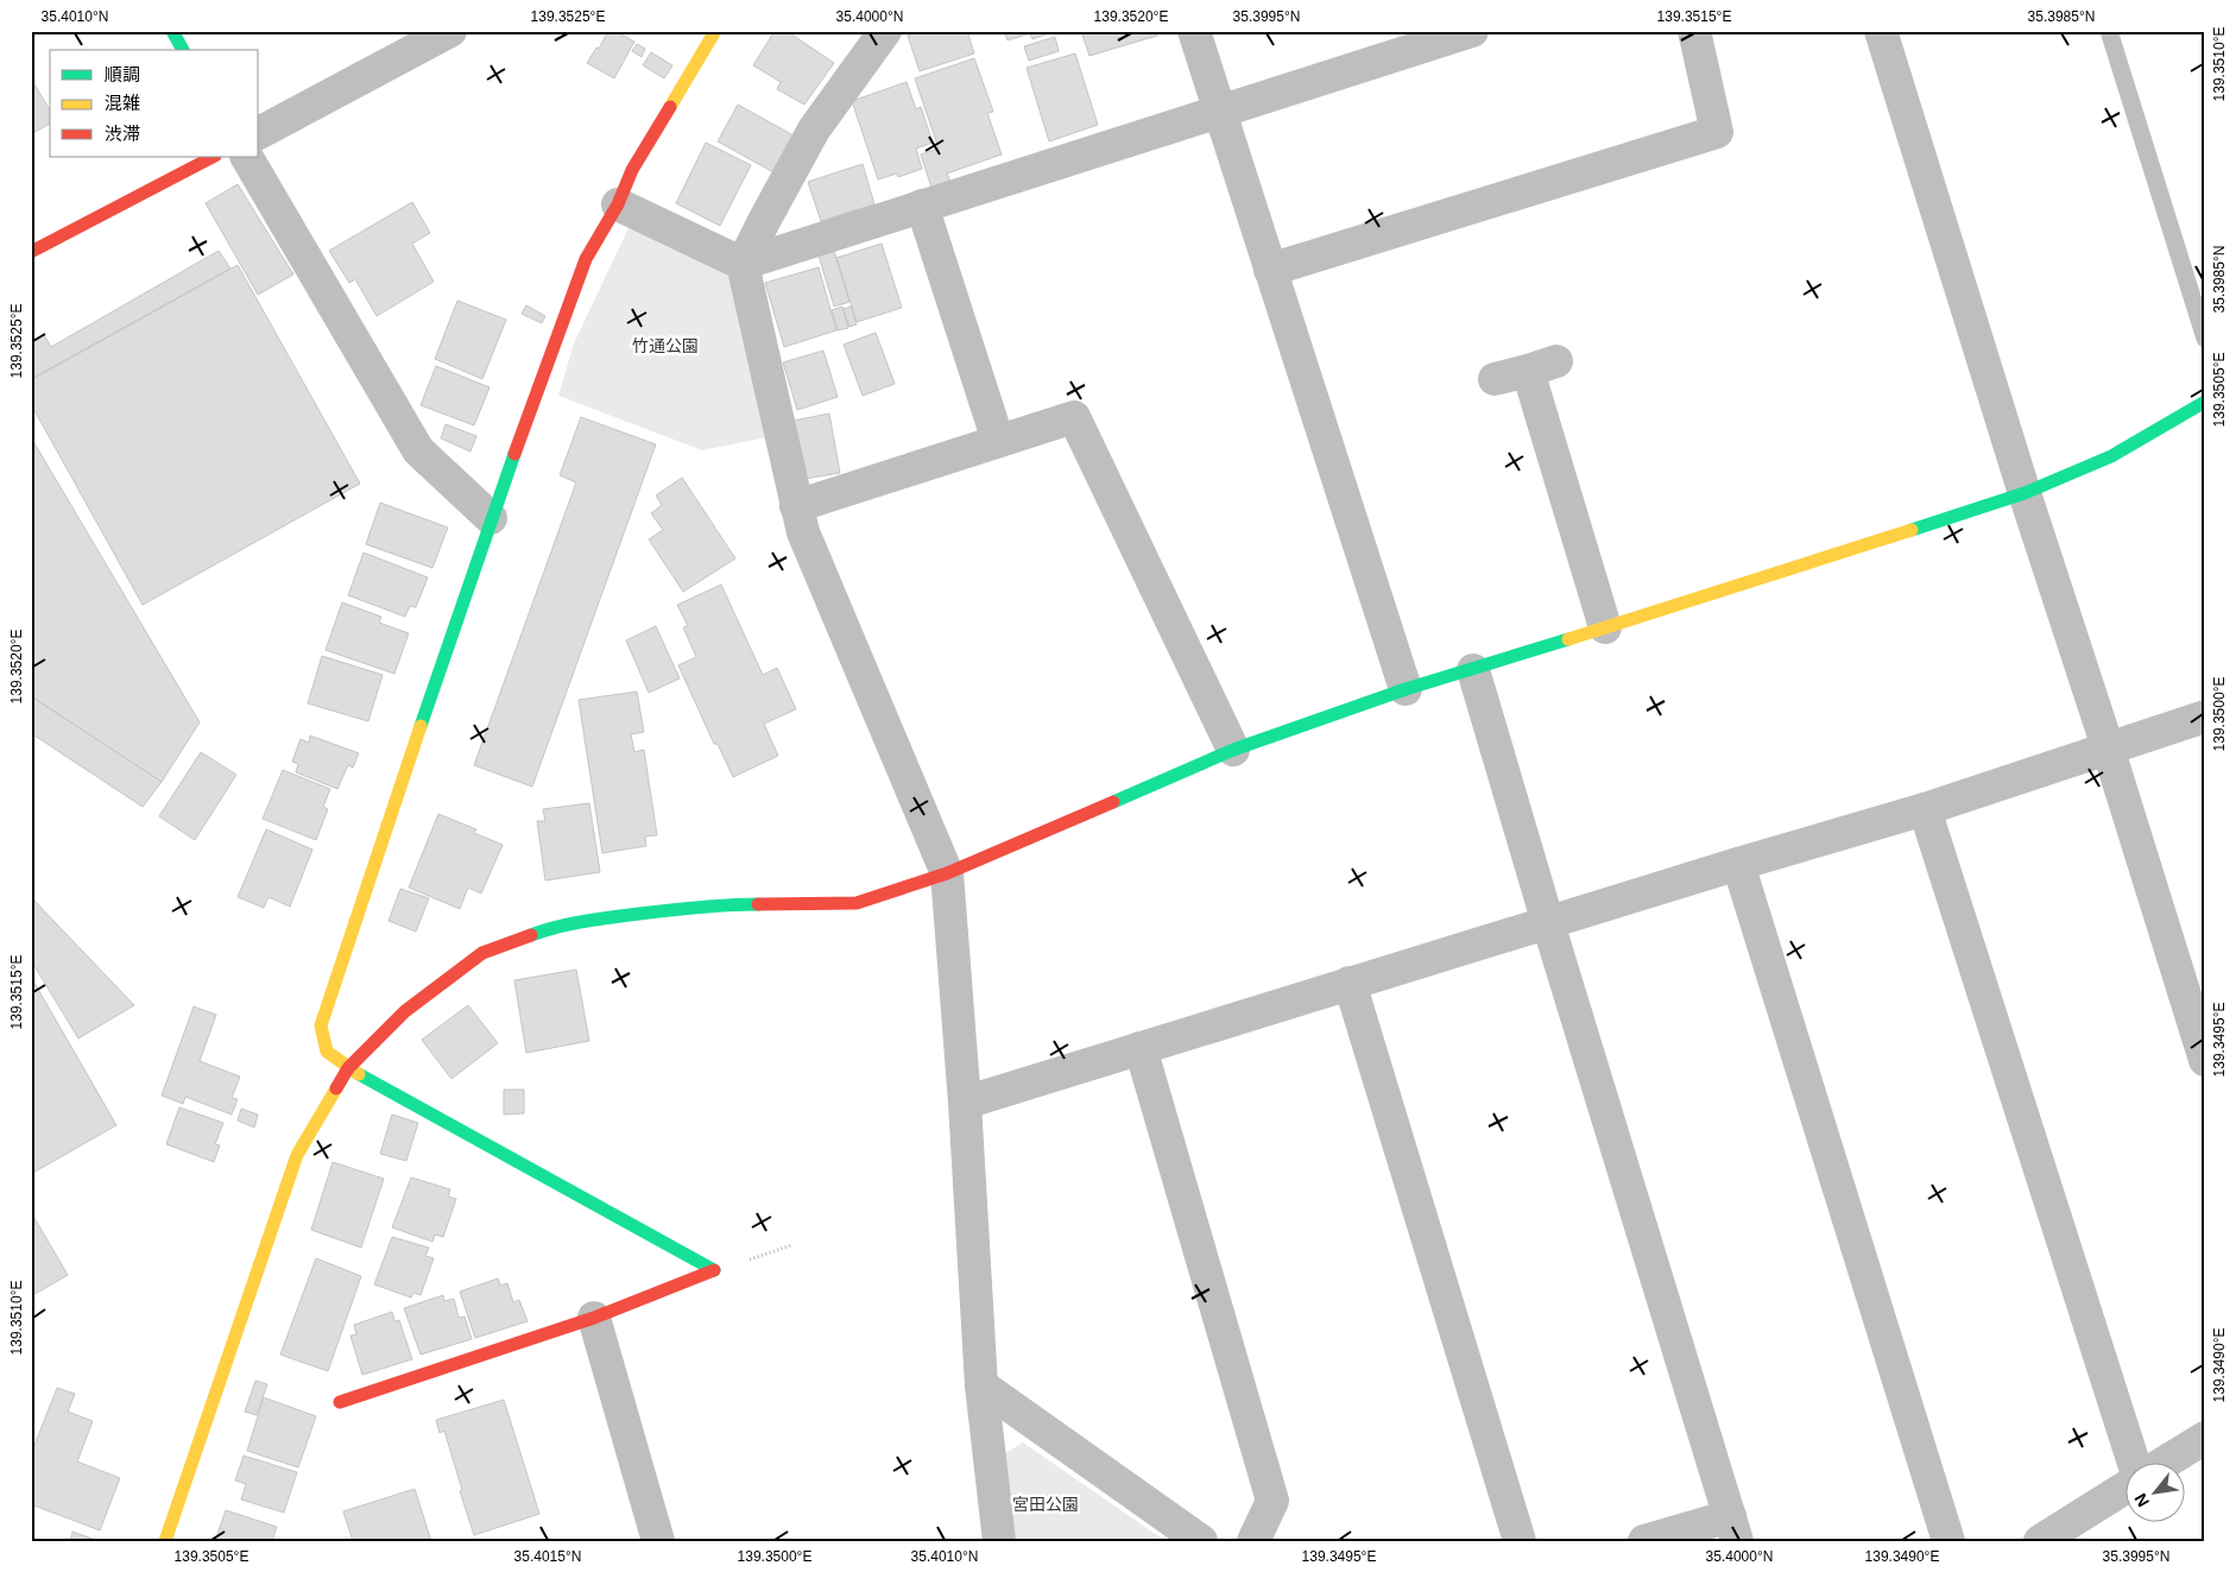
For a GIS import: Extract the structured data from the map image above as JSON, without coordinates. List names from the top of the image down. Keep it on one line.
{"parks":["竹通公園","宮田公園"],"legend":["順調","混雑","渋滞"],"north":"bottom left","coordinates":["35.4010°N","139.3525°E","35.4000°N","139.3520°E","35.3995°N","139.3515°E","35.3985°N","139.3510°E","139.3505°E","139.3500°E","139.3495°E","139.3490°E","35.4015°N"]}
